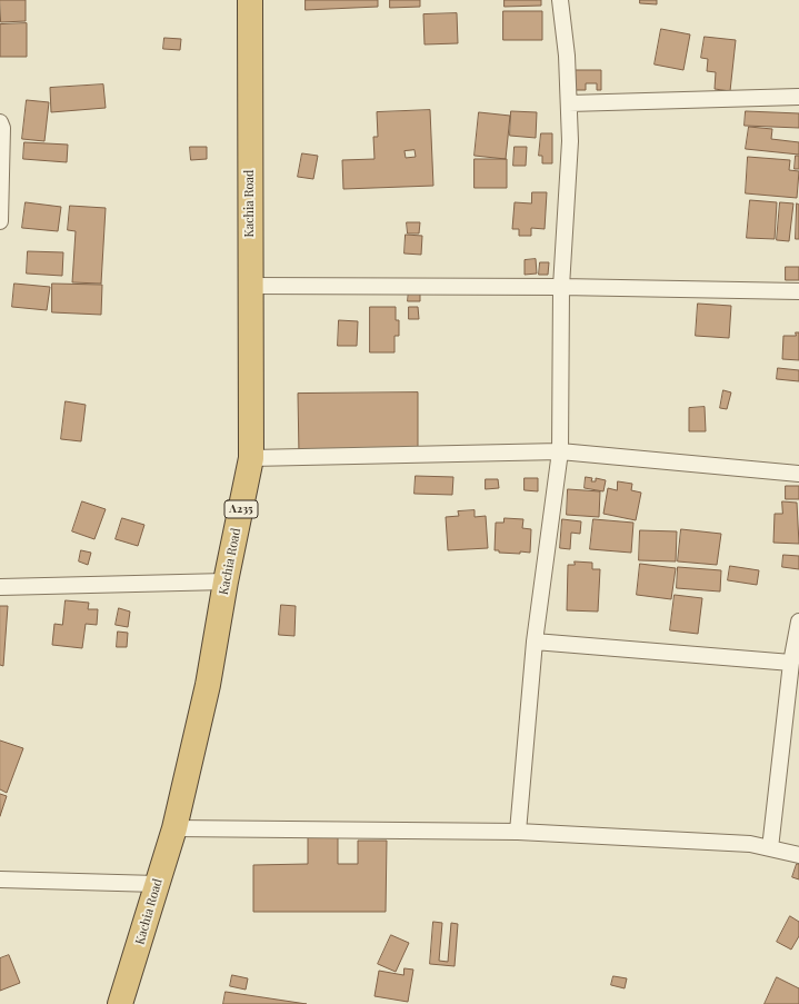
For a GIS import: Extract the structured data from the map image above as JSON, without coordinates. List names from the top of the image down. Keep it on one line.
{"streets":{"highway":["Kachia Road","A235"]}}
